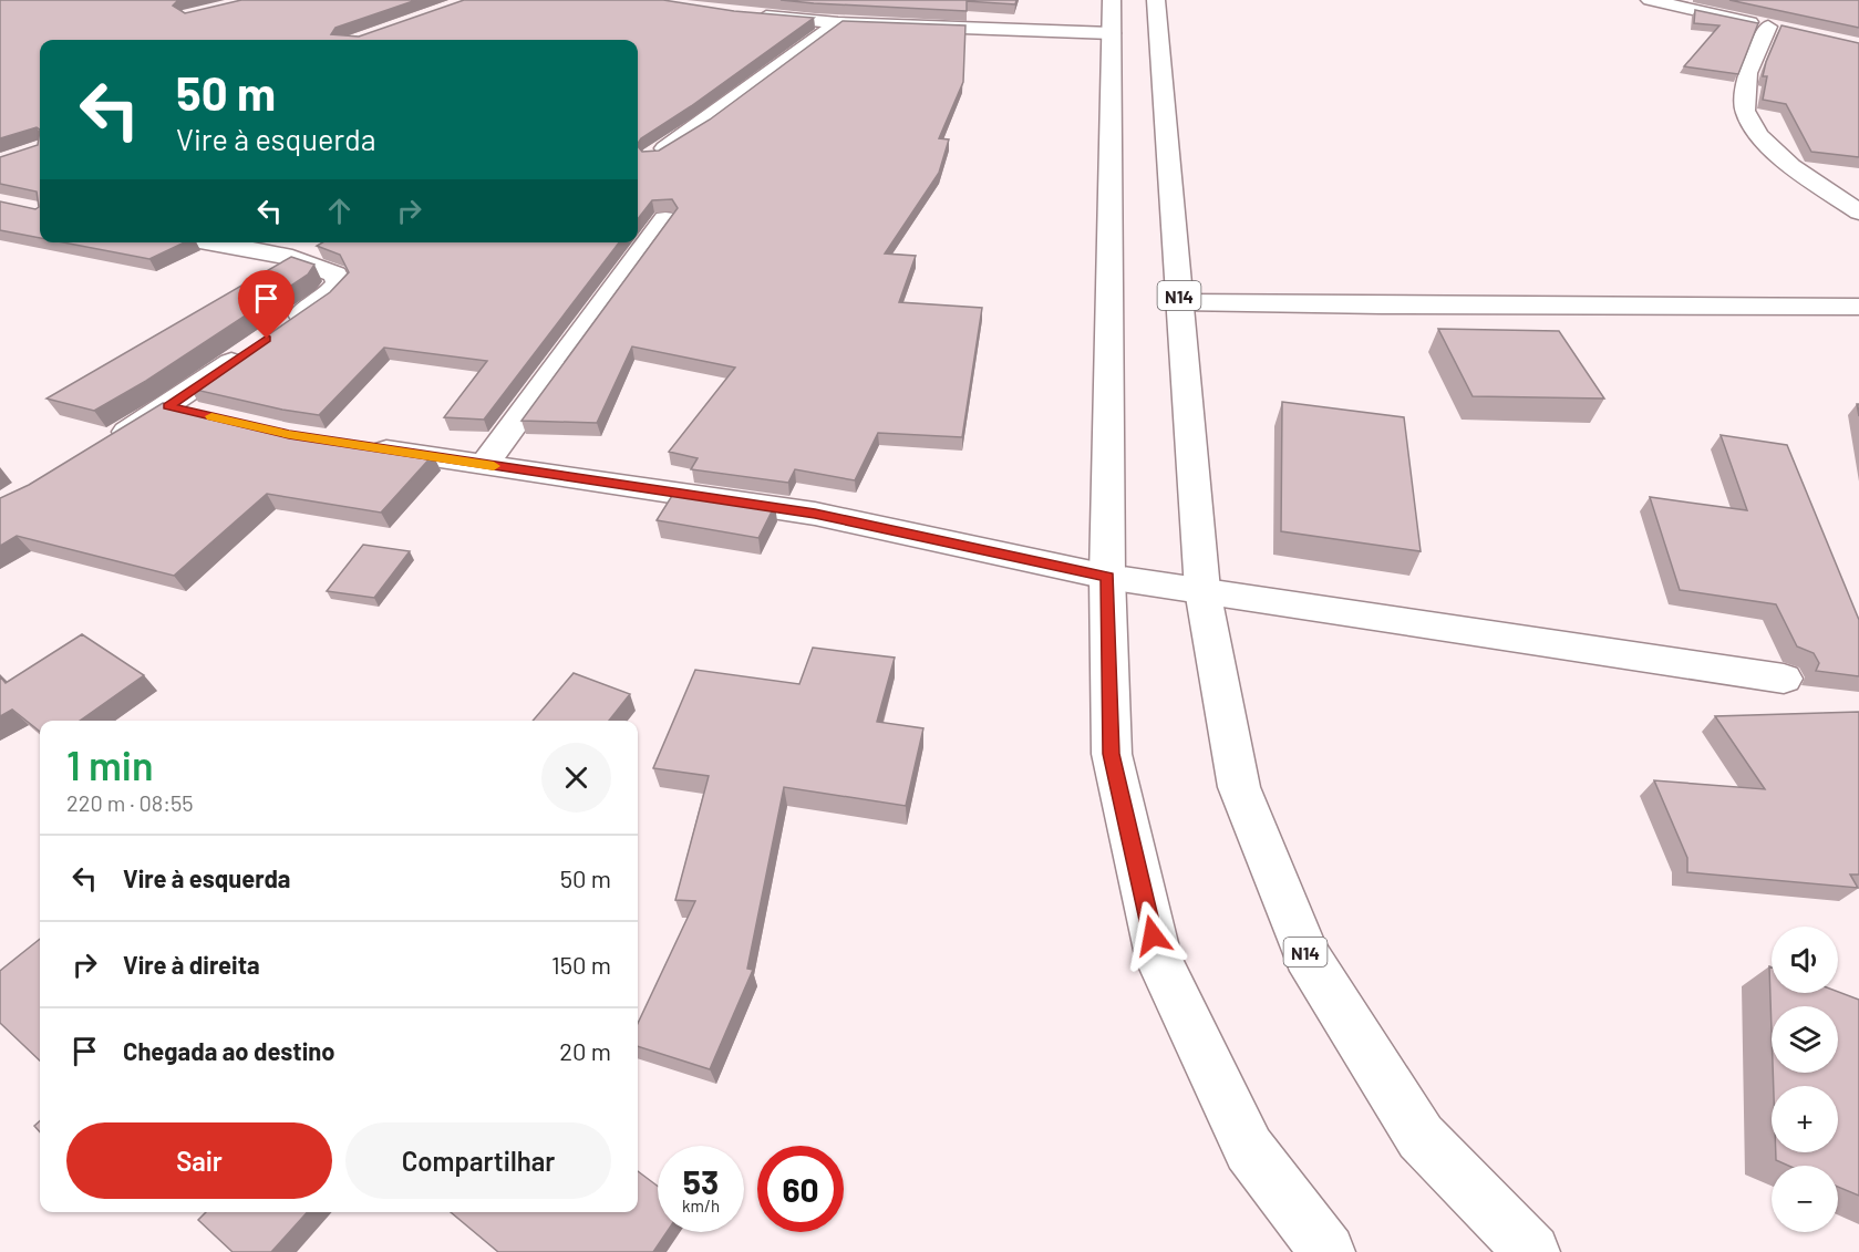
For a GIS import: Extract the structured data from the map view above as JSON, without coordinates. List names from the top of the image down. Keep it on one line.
{"streets":{"street":["N14"]},"page":{"turn":["50 m","Vire à esquerda"],"heading":["1 min","220 m · 08:55"],"list":[{"name":"Vire à esquerda","value":"50 m"},{"name":"Vire à direita","value":"150 m"},{"name":"Chegada ao destino","value":"20 m"}],"map_buttons":["+","−"],"buttons":["Sair","Compartilhar"],"speed":"53 km/h","limit":"60"}}
